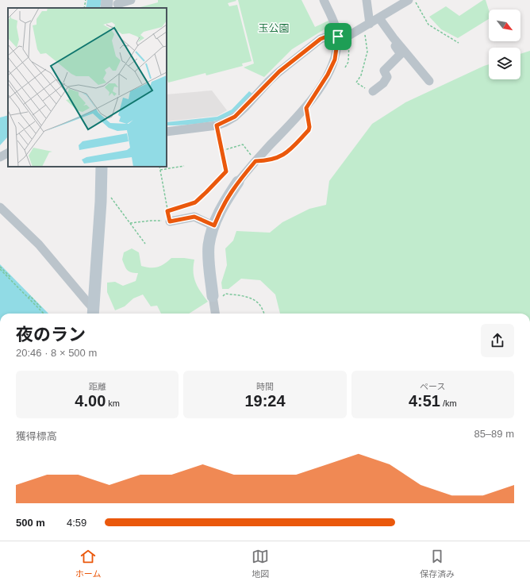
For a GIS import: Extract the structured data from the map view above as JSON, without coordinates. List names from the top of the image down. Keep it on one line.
{"parks":["玉公園"],"north":"bottom right","page":{"heading":["夜のラン","20:46 · 8 × 500 m"],"stats":[["距離","4.00 km"],["時間","19:24"],["ペース","4:51 /km"]],"chart":["獲得標高","85–89 m"],"list":[{"name":"500 m","note":"4:59"}],"tabs":["ホーム","地図","保存済み"]}}
